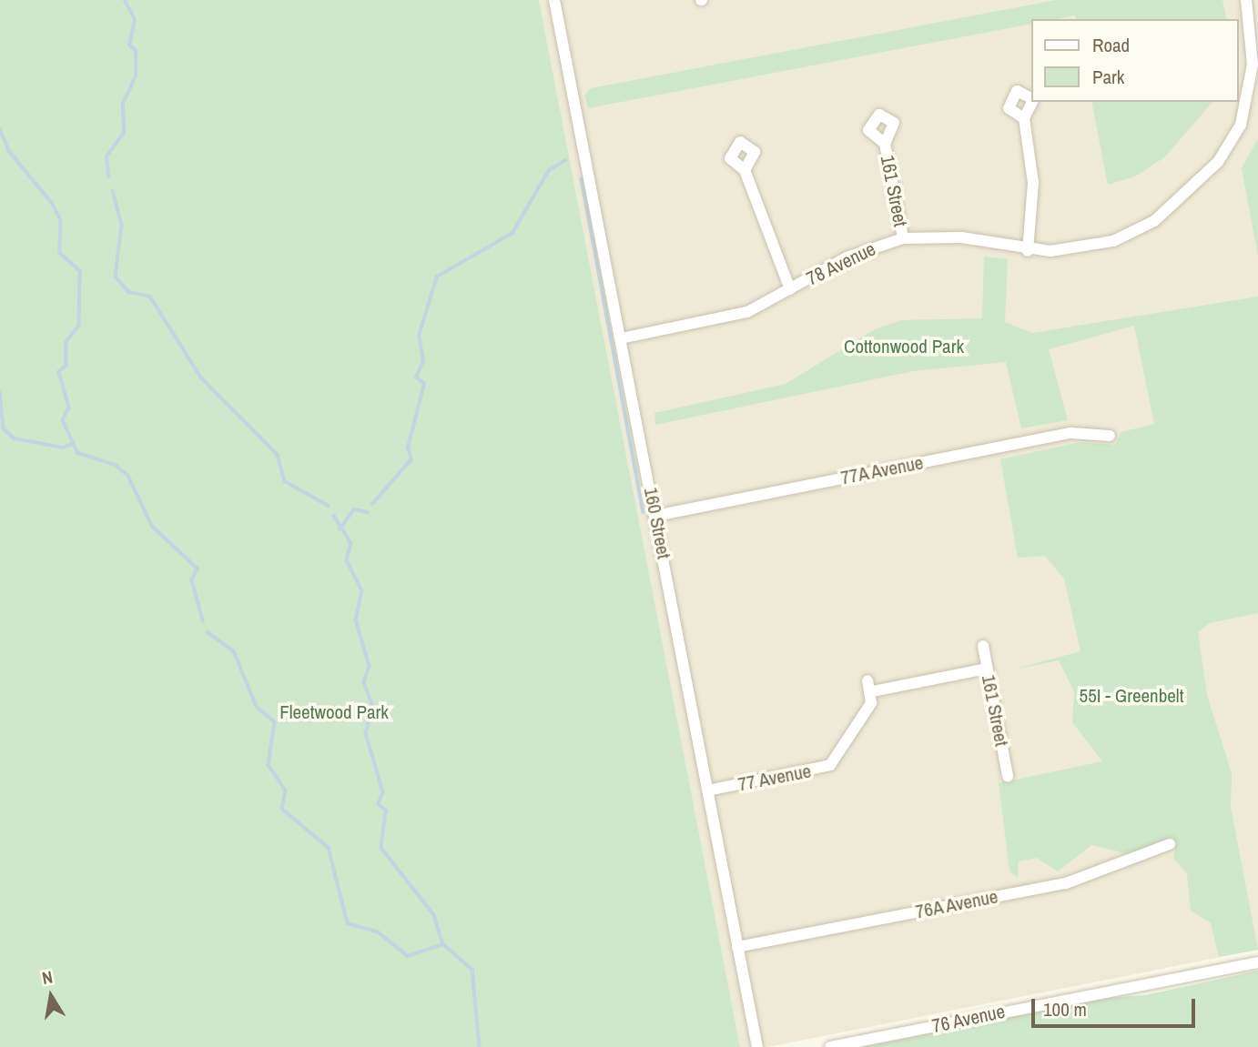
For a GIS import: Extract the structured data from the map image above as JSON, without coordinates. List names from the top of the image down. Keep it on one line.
{"streets":{"street":["161 Street","78 Avenue","77A Avenue","160 Street","77 Avenue","76A Avenue","76 Avenue"]},"crossings":[["161 Street","78 Avenue"],["161 Street","77 Avenue"],["78 Avenue","160 Street"],["77A Avenue","160 Street"],["160 Street","77 Avenue"],["160 Street","76A Avenue"]],"parks":["Cottonwood Park","55I - Greenbelt","Fleetwood Park"],"legend":["Road","Park"],"scale_bar":"100 m","north":"top"}
